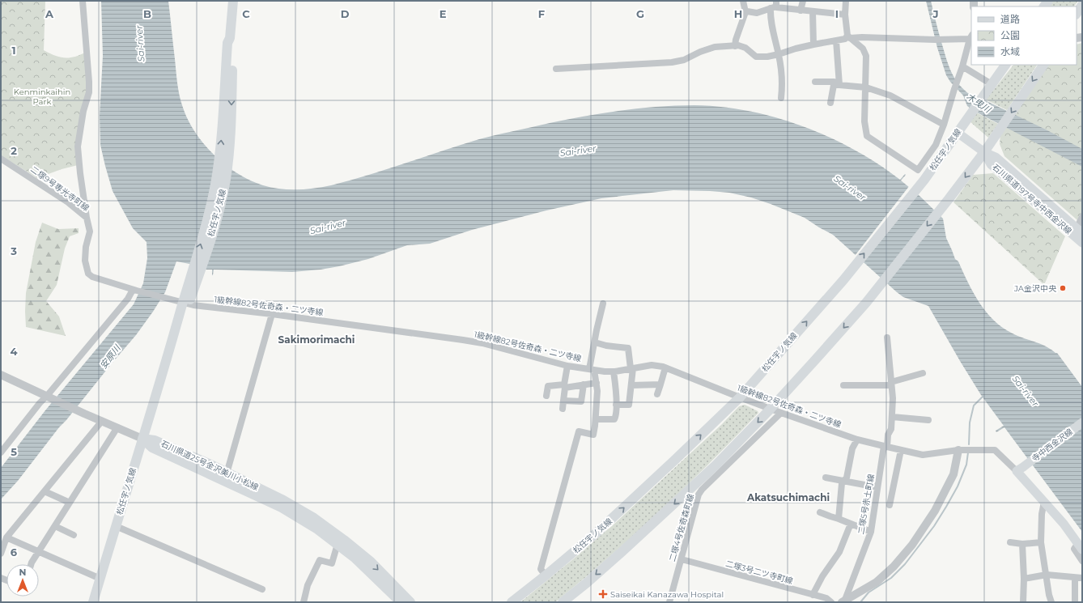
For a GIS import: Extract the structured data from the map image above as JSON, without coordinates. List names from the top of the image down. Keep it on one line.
{"streets":{"main road":["松任宇ノ気線","石川県道197号寺中西金沢線","寺中西金沢線","石川県道25号金沢美川小松線"],"street":["二塚9号専光寺町線","1級幹線82号佐奇森・二ツ寺線","二塚5号赤土町線","二塚4号佐奇森町線","二塚3号二ツ寺町線"]},"crossings":[["松任宇ノ気線","二塚9号専光寺町線"],["松任宇ノ気線","石川県道197号寺中西金沢線"],["松任宇ノ気線","1級幹線82号佐奇森・二ツ寺線"],["松任宇ノ気線","石川県道25号金沢美川小松線"],["二塚9号専光寺町線","1級幹線82号佐奇森・二ツ寺線"],["1級幹線82号佐奇森・二ツ寺線","寺中西金沢線"],["1級幹線82号佐奇森・二ツ寺線","二塚5号赤土町線"],["1級幹線82号佐奇森・二ツ寺線","二塚4号佐奇森町線"],["二塚4号佐奇森町線","二塚3号二ツ寺町線"]],"districts":["Sakimorimachi","Akatsuchimachi"],"water":["Sai-river","木曳川","安原川"],"parks":["Kenminkaihin Park"],"places":{"other":["JA金沢中央"],"health":["Saiseikai Kanazawa Hospital"]},"legend":["道路","公園","水域"],"north":"top","grid":{"columns":["A","B","C","D","E","F","G","H","I","J"],"rows":["1","2","3","4","5","6"]}}
